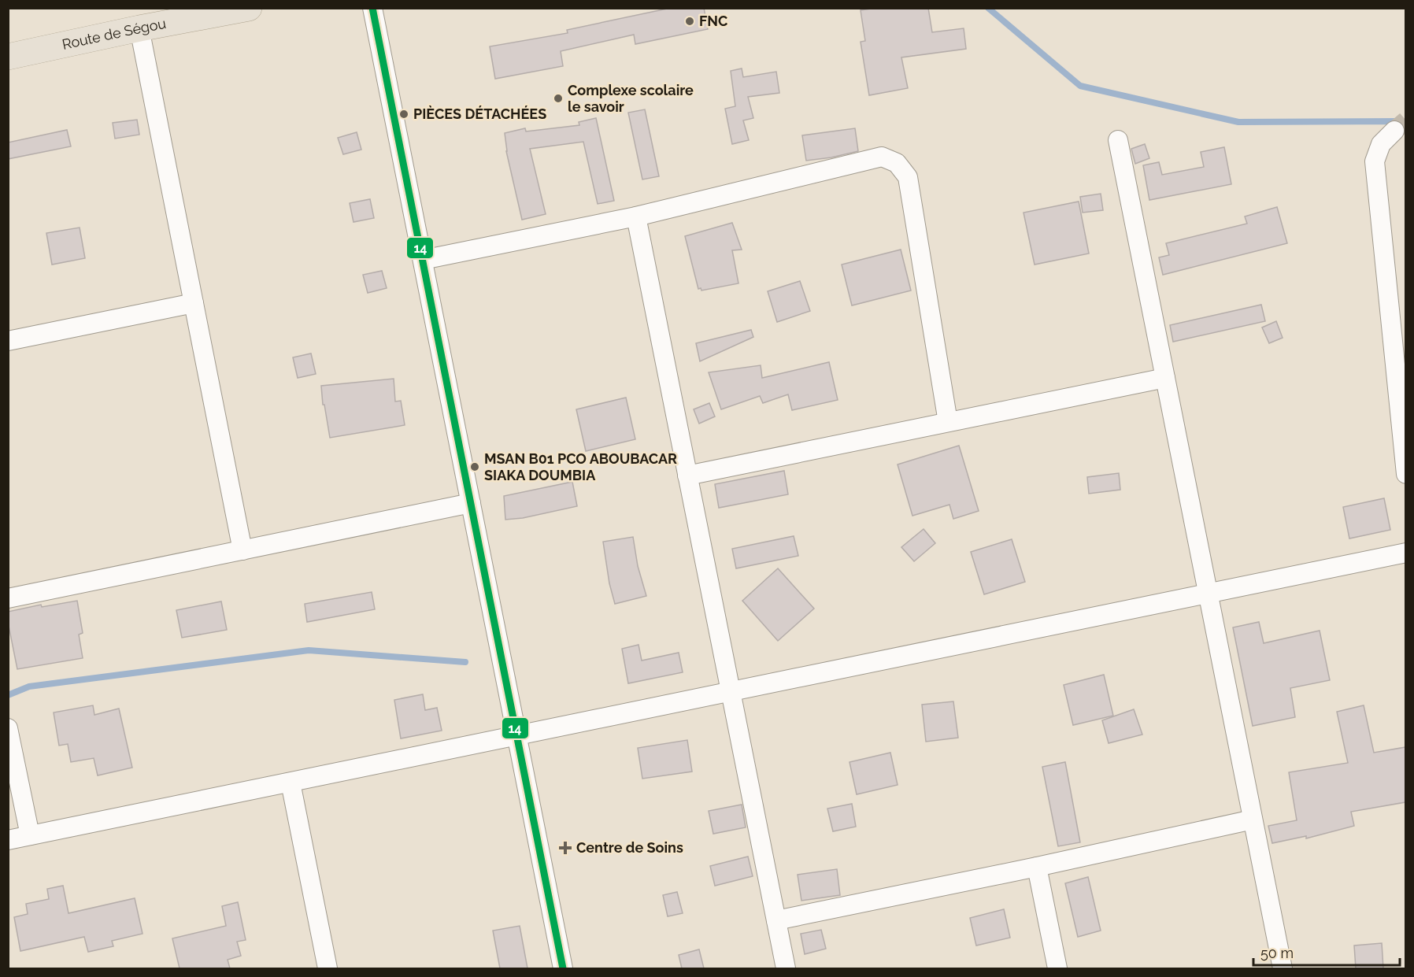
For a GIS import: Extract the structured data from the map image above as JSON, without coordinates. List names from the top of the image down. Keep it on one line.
{"streets":{"highway":["Route de Ségou"]},"places":{"other":["FNC","Complexe scolaire le savoir","PIÈCES DÉTACHÉES","MSAN B01 PCO ABOUBACAR SIAKA DOUMBIA"],"health":["Centre de Soins"]},"lines":["transit line 14"],"scale_bar":"50 m"}
